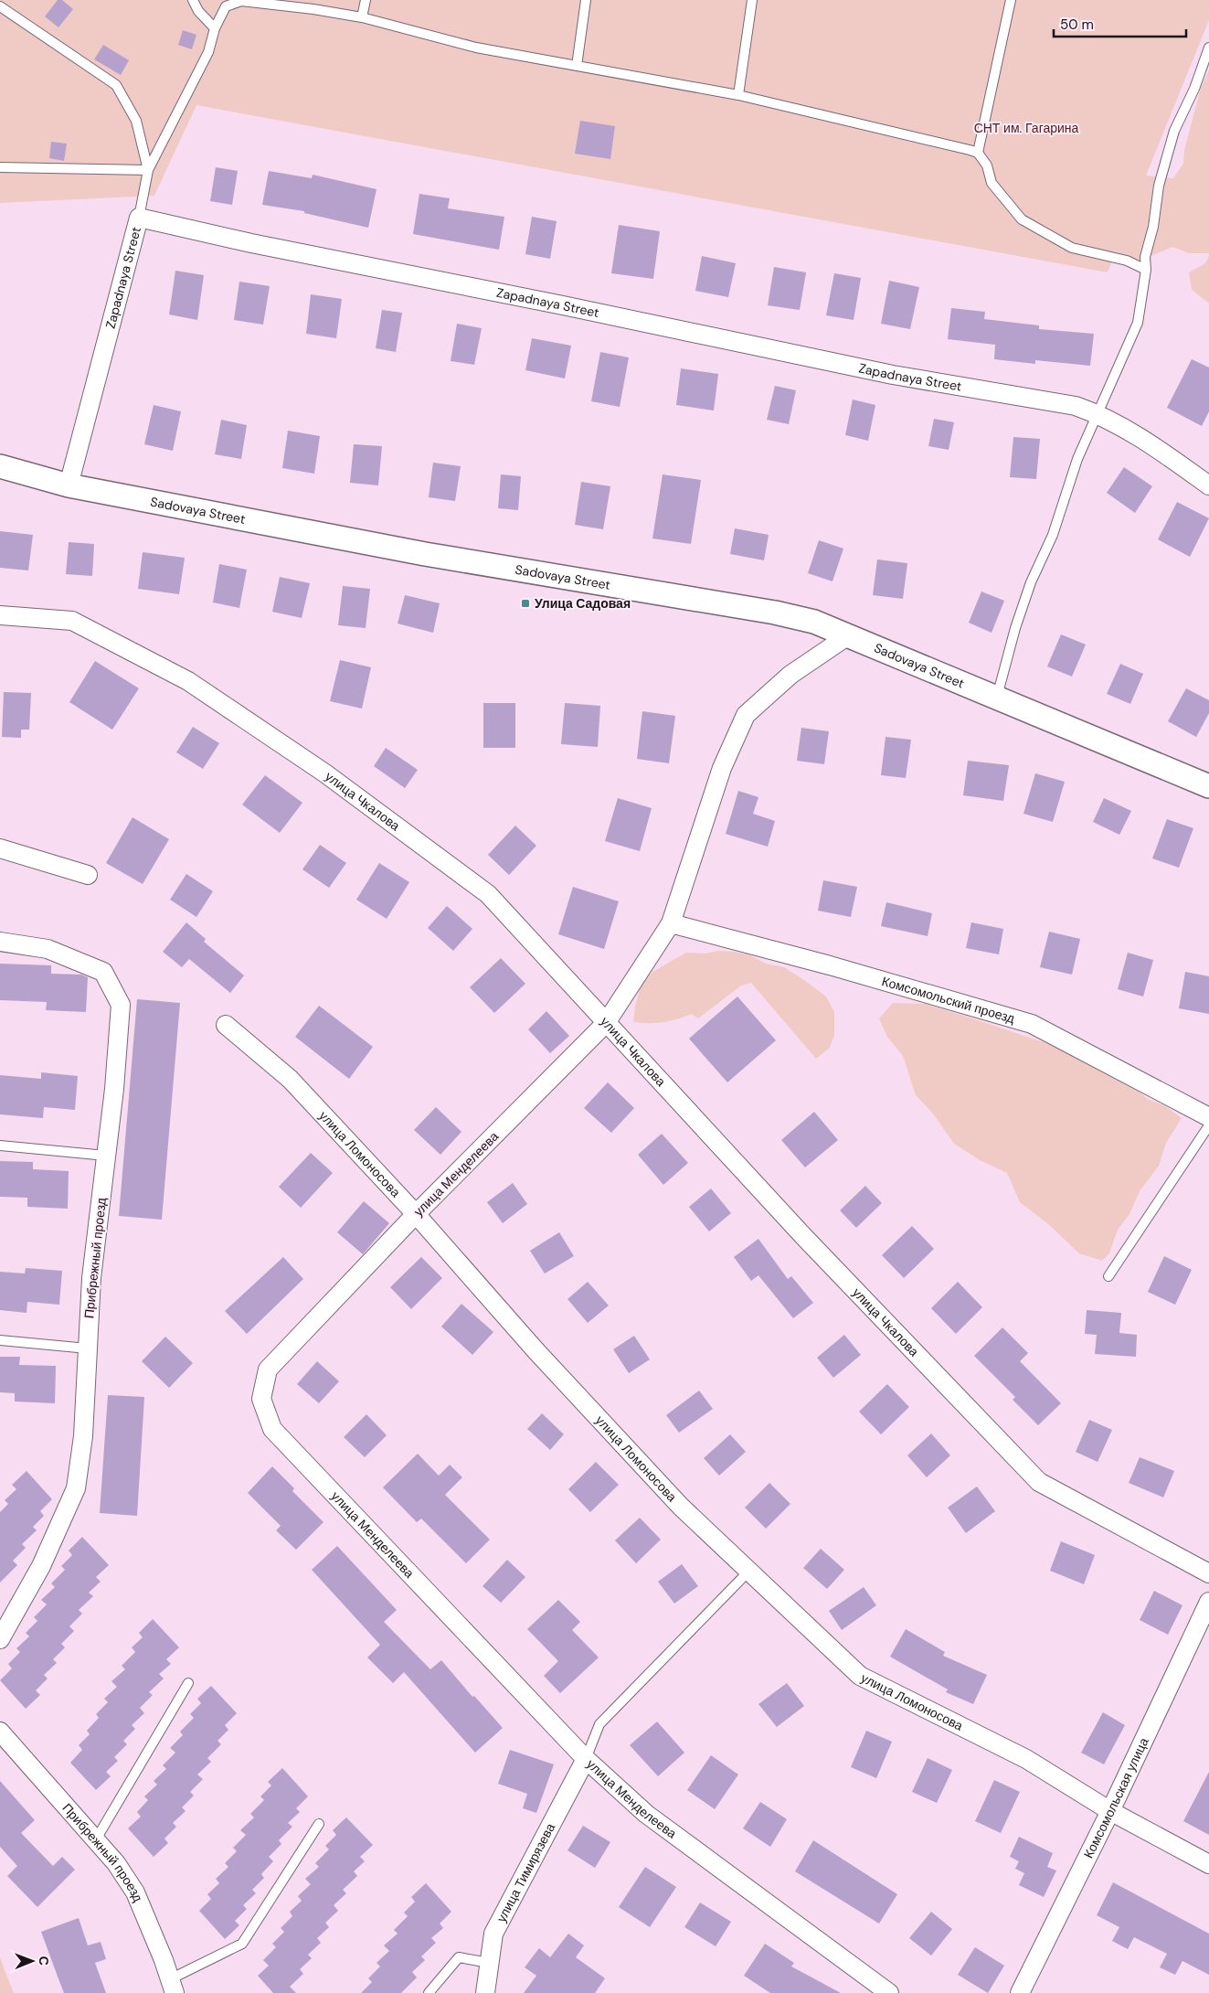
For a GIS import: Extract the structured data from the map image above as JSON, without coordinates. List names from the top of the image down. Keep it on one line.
{"streets":{"street":["Zapadnaya Street","Sadovaya Street","улица Чкалова","Комсомольский проезд","улица Ломоносова","улица Менделеева","Прибрежный проезд","Комсомольская улица","улица Тимирязева"]},"crossings":[["Zapadnaya Street","Sadovaya Street"],["Sadovaya Street","улица Менделеева"],["улица Чкалова","улица Менделеева"],["Комсомольский проезд","улица Менделеева"],["улица Ломоносова","улица Менделеева"],["улица Ломоносова","Комсомольская улица"],["улица Менделеева","улица Тимирязева"]],"parks":["СНТ им. Гагарина"],"places":{"transit":["Улица Садовая"]},"scale_bar":"50 m","north":"right"}
